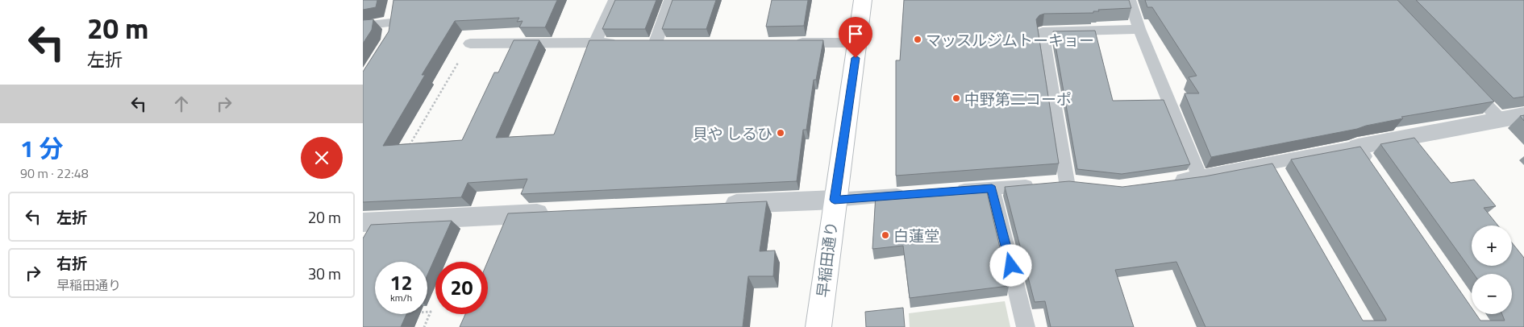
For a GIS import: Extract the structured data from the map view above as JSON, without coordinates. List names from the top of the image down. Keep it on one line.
{"streets":{"main road":["早稲田通り"]},"places":["マッスルジムトーキョー","中野第二コーポ","貝や しるひ","白蓮堂"],"page":{"turn":["20 m","左折"],"heading":["1 分","90 m · 22:48"],"list":[{"name":"左折","value":"20 m"},{"name":"右折","note":"早稲田通り","value":"30 m"}],"map_buttons":["+","−"],"speed":"12 km/h","limit":"20"}}
